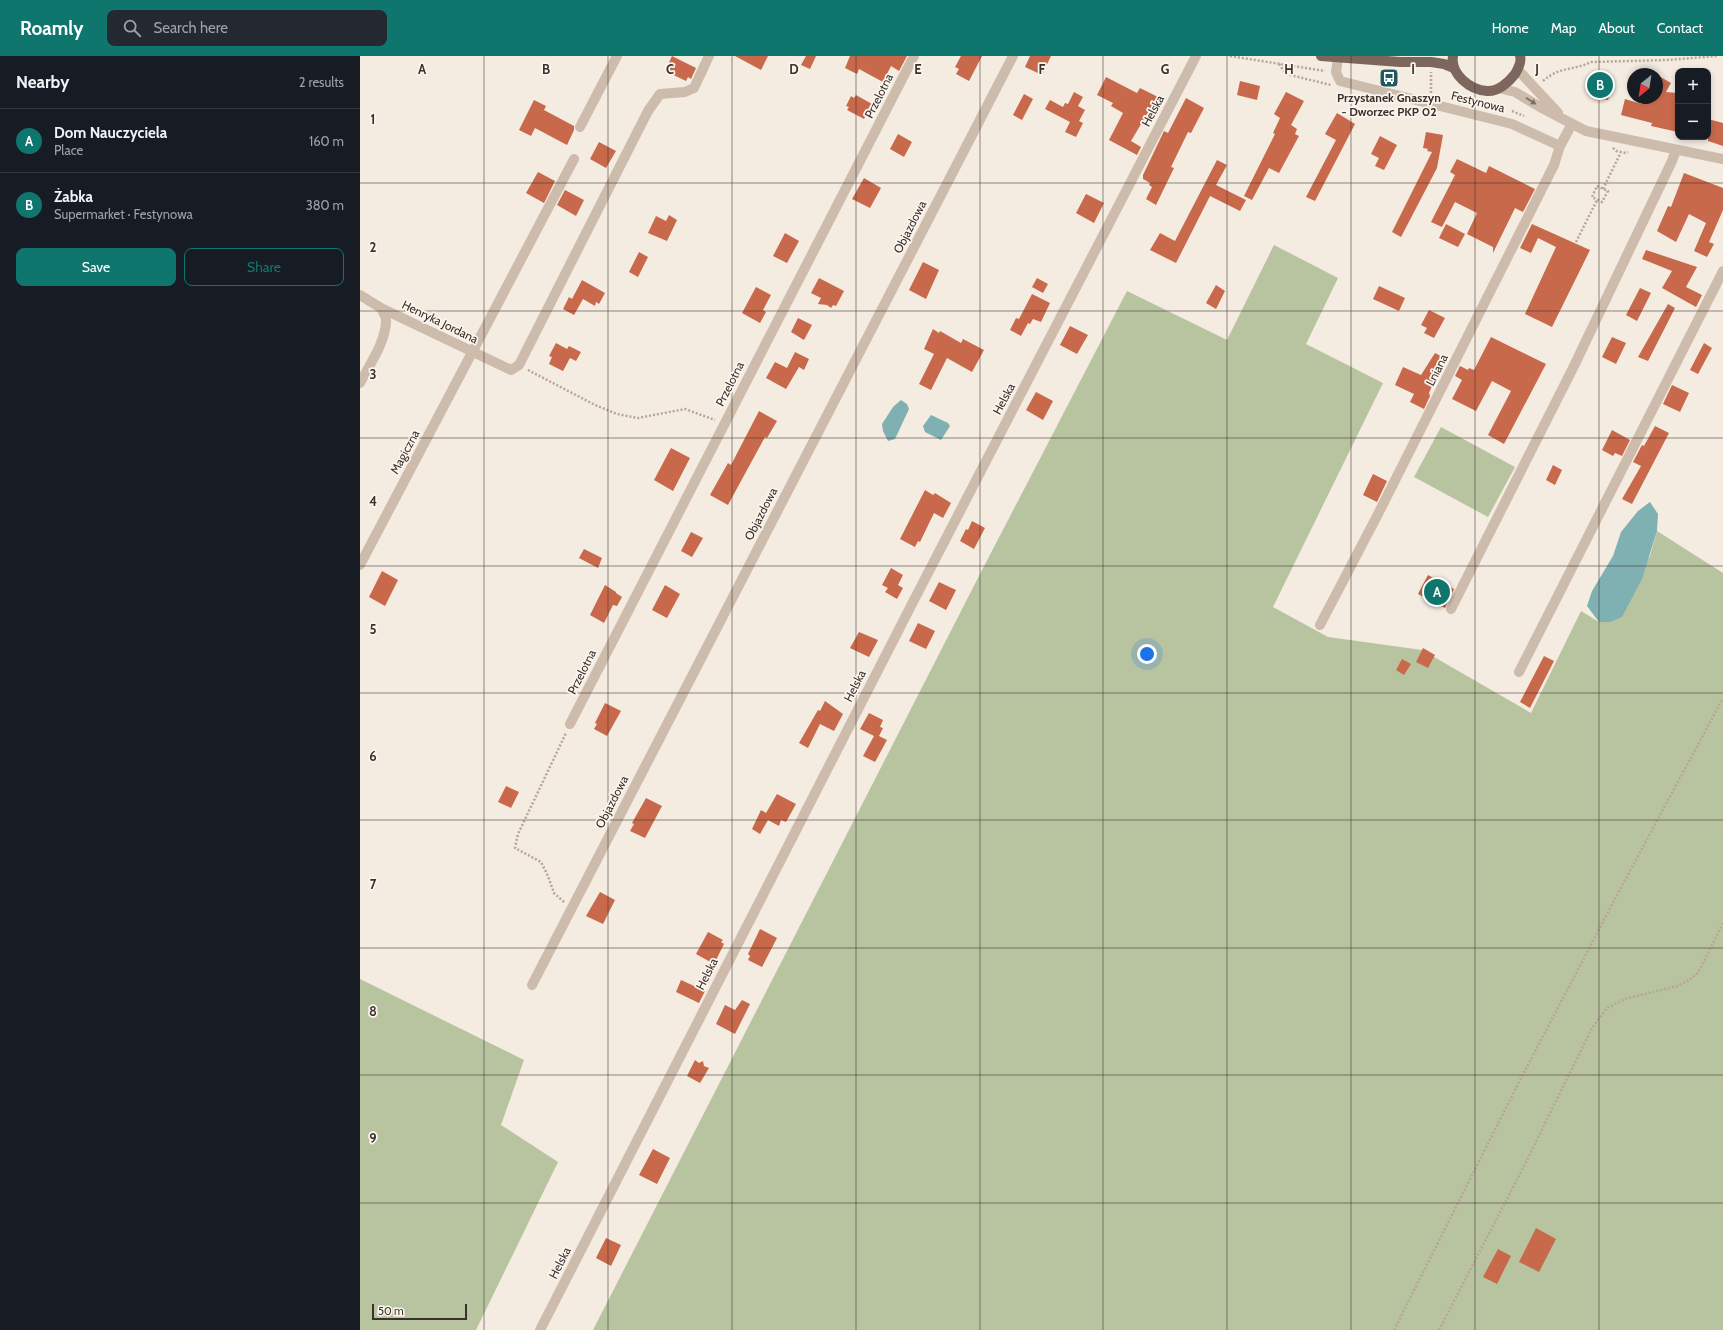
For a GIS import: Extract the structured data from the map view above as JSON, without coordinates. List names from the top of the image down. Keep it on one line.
{"streets":{"street":["Przelotna","Festynowa","Helska","Objazdowa","Henryka Jordana","Lniana","Magiczna"]},"crossings":[["Festynowa","Lniana"],["Henryka Jordana","Magiczna"]],"places":{"bus stop":["Przystanek Gnaszyn - Dworzec PKP 02"]},"scale_bar":"50 m","north":"bottom left","page":{"header":"Roamly","search":"Search here","nav":["Home","Map","About","Contact"],"heading":["Nearby","2 results"],"map_buttons":["+","−"],"pins":["B","A"],"list":[{"mark":"A","name":"Dom Nauczyciela","note":"Place","value":"160 m"},{"mark":"B","name":"Żabka","note":"Supermarket · Festynowa","value":"380 m"}],"buttons":["Save","Share"],"scale":"50 m"},"grid":{"columns":["A","B","C","D","E","F","G","H","I","J"],"rows":["1","2","3","4","5","6","7","8","9"]}}
